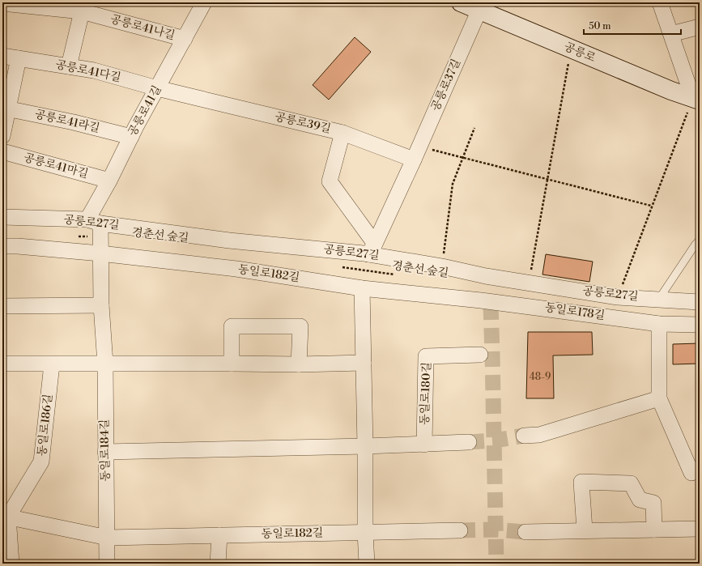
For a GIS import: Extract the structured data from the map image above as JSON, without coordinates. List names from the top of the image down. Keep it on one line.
{"streets":{"street":["공릉로41나길","공릉로","공릉로41다길","공릉로37길","공릉로41길","공릉로41라길","공릉로39길","공릉로41마길","공릉로27길","동일로182길","동일로178길","동일로180길","동일로186길","동일로184길"],"path":["경춘선 숲길"]},"crossings":[["공릉로41나길","공릉로41길"],["공릉로","공릉로37길"],["공릉로41다길","공릉로41길"],["공릉로41다길","공릉로39길"],["공릉로37길","공릉로39길"],["공릉로37길","공릉로27길"],["공릉로41길","공릉로41라길"],["공릉로41길","공릉로39길"],["공릉로41길","공릉로41마길"],["공릉로41길","공릉로27길"],["공릉로41길","동일로184길"],["공릉로39길","공릉로27길"],["공릉로27길","동일로184길"],["동일로182길","동일로178길"],["동일로182길","동일로184길"]],"house_numbers":["48-9"],"scale_bar":"50 m"}
